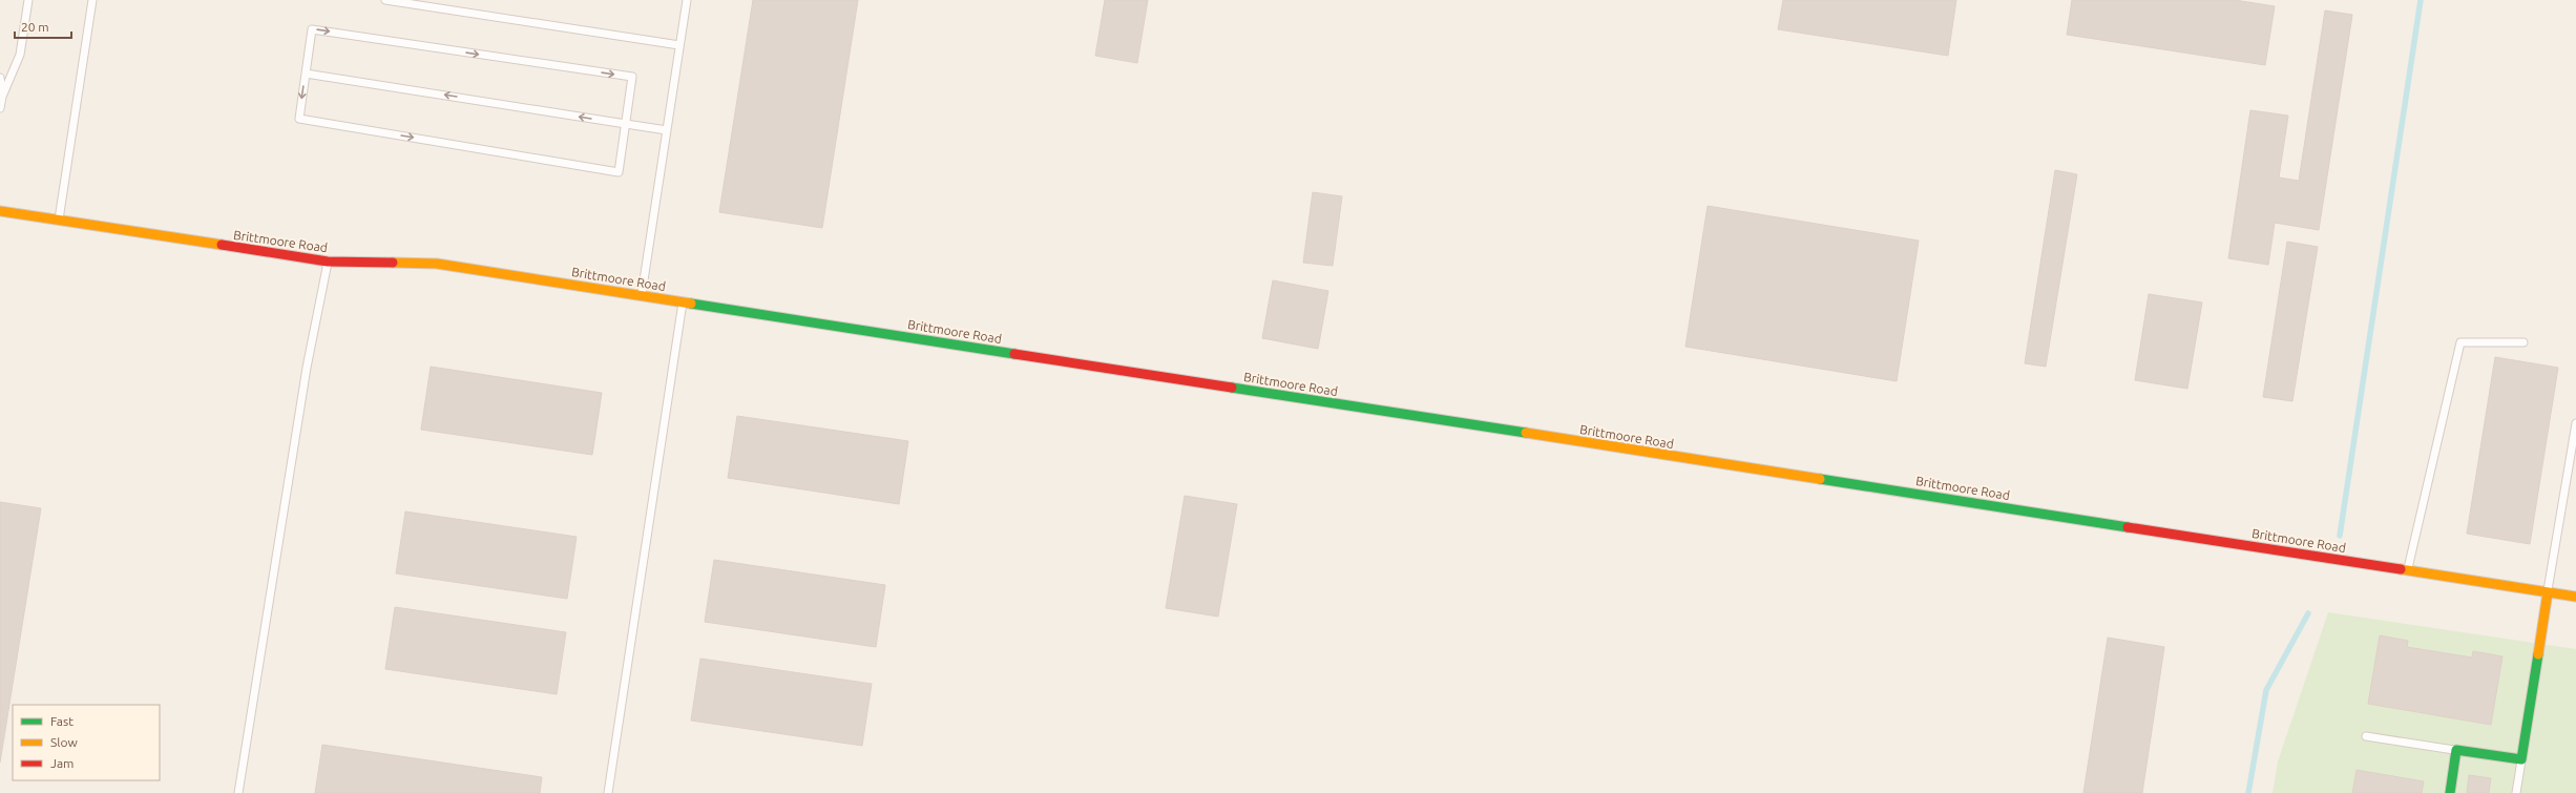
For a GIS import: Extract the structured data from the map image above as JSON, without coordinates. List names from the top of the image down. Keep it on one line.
{"streets":{"main road":["Brittmoore Road"]},"legend":["Fast","Slow","Jam"],"scale_bar":"20 m"}
